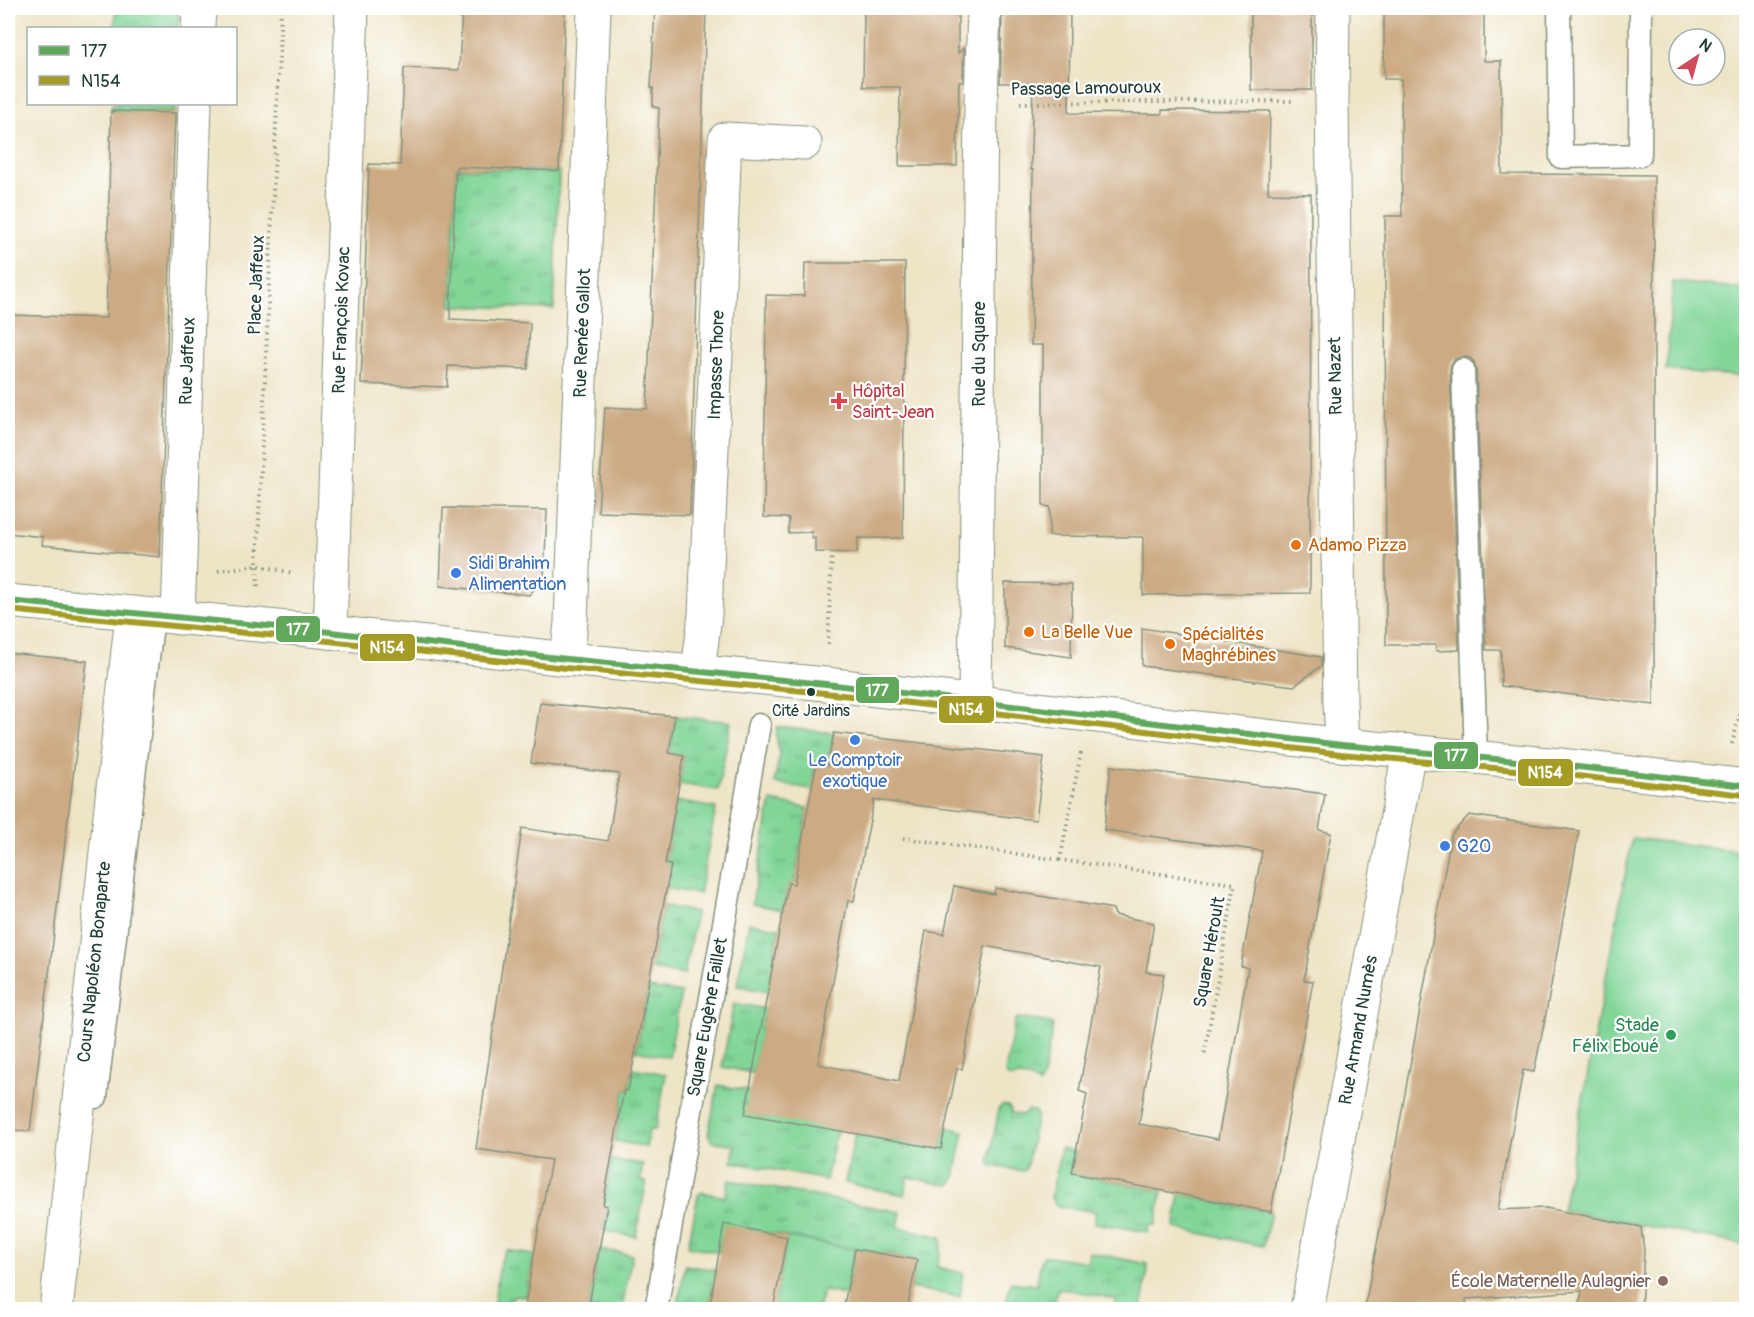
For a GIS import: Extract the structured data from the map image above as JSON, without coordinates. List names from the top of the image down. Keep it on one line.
{"streets":{"street":["Rue François Kovac","Rue Renée Gallot","Rue du Square","Rue Jaffeux","Impasse Thore","Rue Nazet","Cours Napoléon Bonaparte","Rue Armand Numès"],"lane":["Square Eugène Faillet"],"path":["Passage Lamouroux","Place Jaffeux","Square Héroult"]},"crossings":[["Passage Lamouroux","Rue du Square"],["Passage Lamouroux","Rue Nazet"],["Rue Jaffeux","Cours Napoléon Bonaparte"]],"places":{"health":["Hôpital Saint-Jean"],"other":["Adamo Pizza","Sidi Brahim Alimentation","La Belle Vue","Spécialités Maghrébines","Cité Jardins","Le Comptoir exotique","G20","Stade Félix Eboué","École Maternelle Aulagnier"]},"lines":["transit line 177","transit line N154"],"legend":["177","N154"],"north":"top right"}
